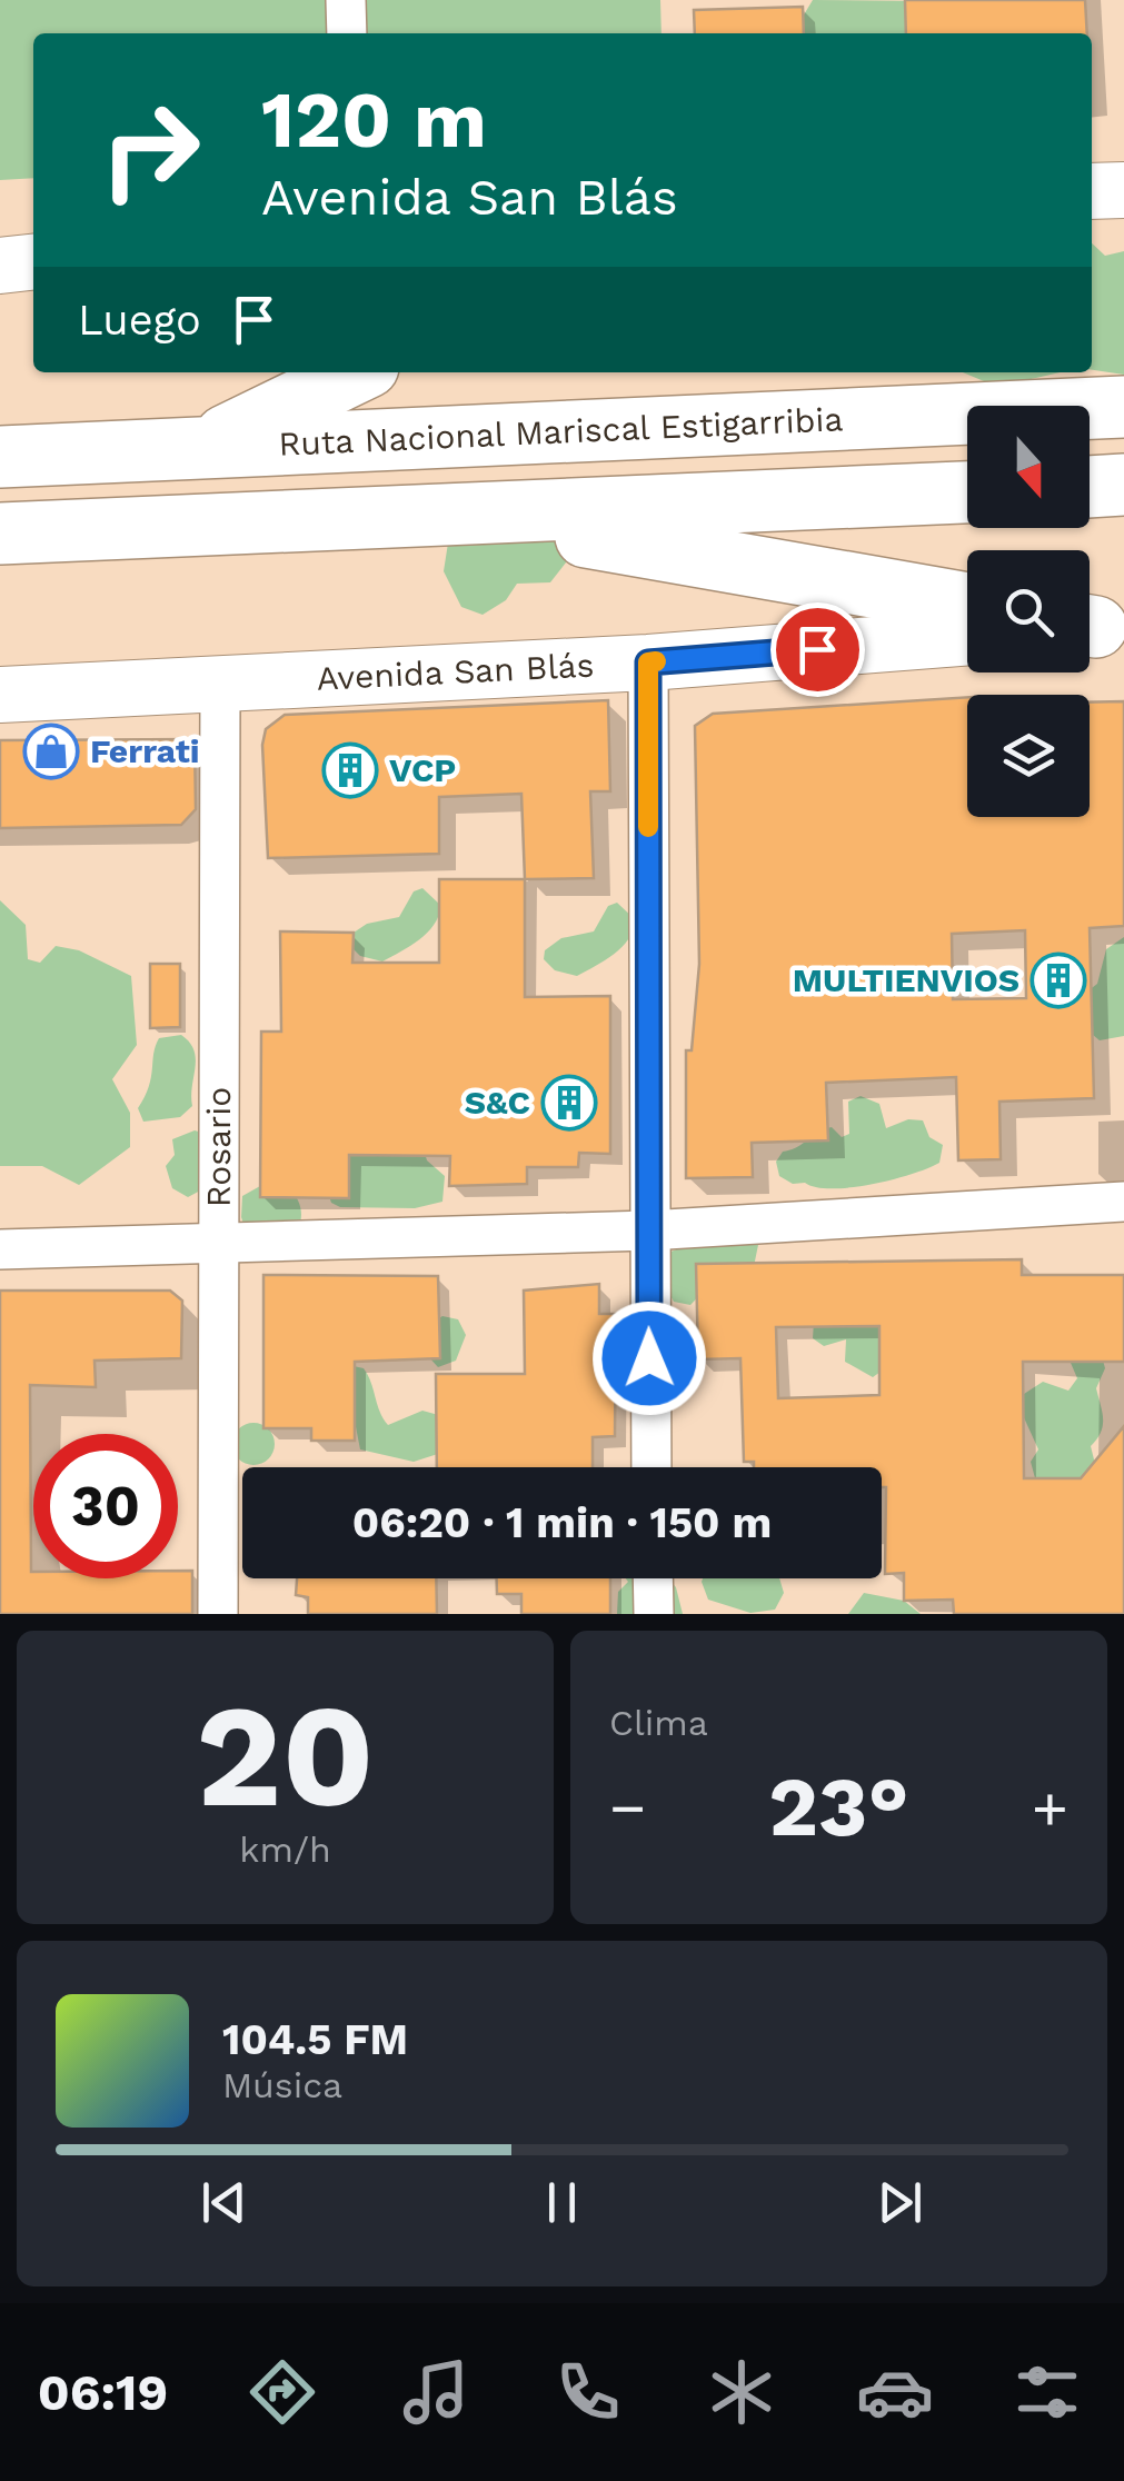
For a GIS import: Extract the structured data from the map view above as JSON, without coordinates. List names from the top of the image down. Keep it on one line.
{"streets":{"highway":["Ruta Nacional Mariscal Estigarribia"],"street":["Avenida San Blás","Rosario"]},"crossings":[["Avenida San Blás","Rosario"]],"places":{"shop":["Ferrati"],"building":["VCP","MULTIENVIOS","S&C"]},"north":"bottom","page":{"turn":["120 m","Avenida San Blás"],"then":"Luego","limit":"30","trip":"06:20 · 1 min · 150 m","tile":[["20","km/h"],"Clima"],"heat":["−","23°","+"],"song":["104.5 FM","Música"],"tabs":"06:19"}}
